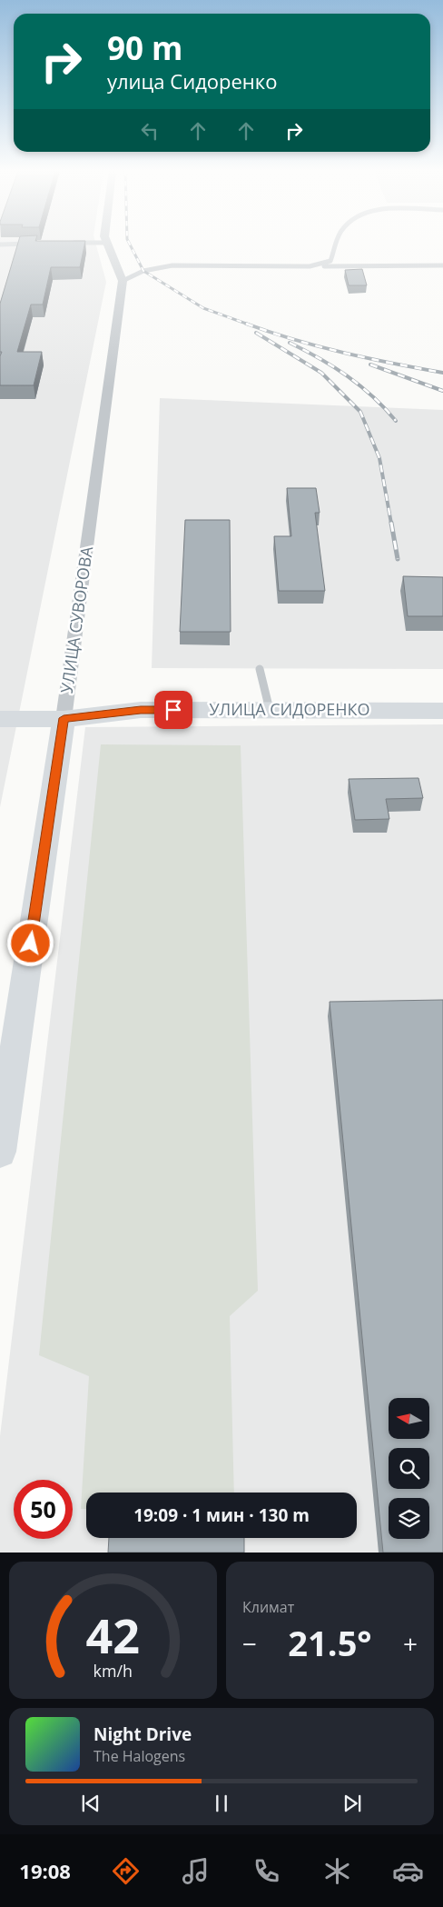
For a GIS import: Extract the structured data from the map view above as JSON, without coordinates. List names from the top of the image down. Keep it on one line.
{"streets":{"street":["УЛИЦА СУВОРОВА","УЛИЦА СИДОРЕНКО"]},"crossings":[["УЛИЦА СУВОРОВА","УЛИЦА СИДОРЕНКО"]],"north":"left","page":{"turn":["90 m","улица Сидоренко"],"limit":"50","trip":"19:09 · 1 мин · 130 m","tile":"Климат","heat":["−","21.5°","+"],"song":["Night Drive","The Halogens"],"tabs":"19:08","gauge":["42","km/h"]}}
